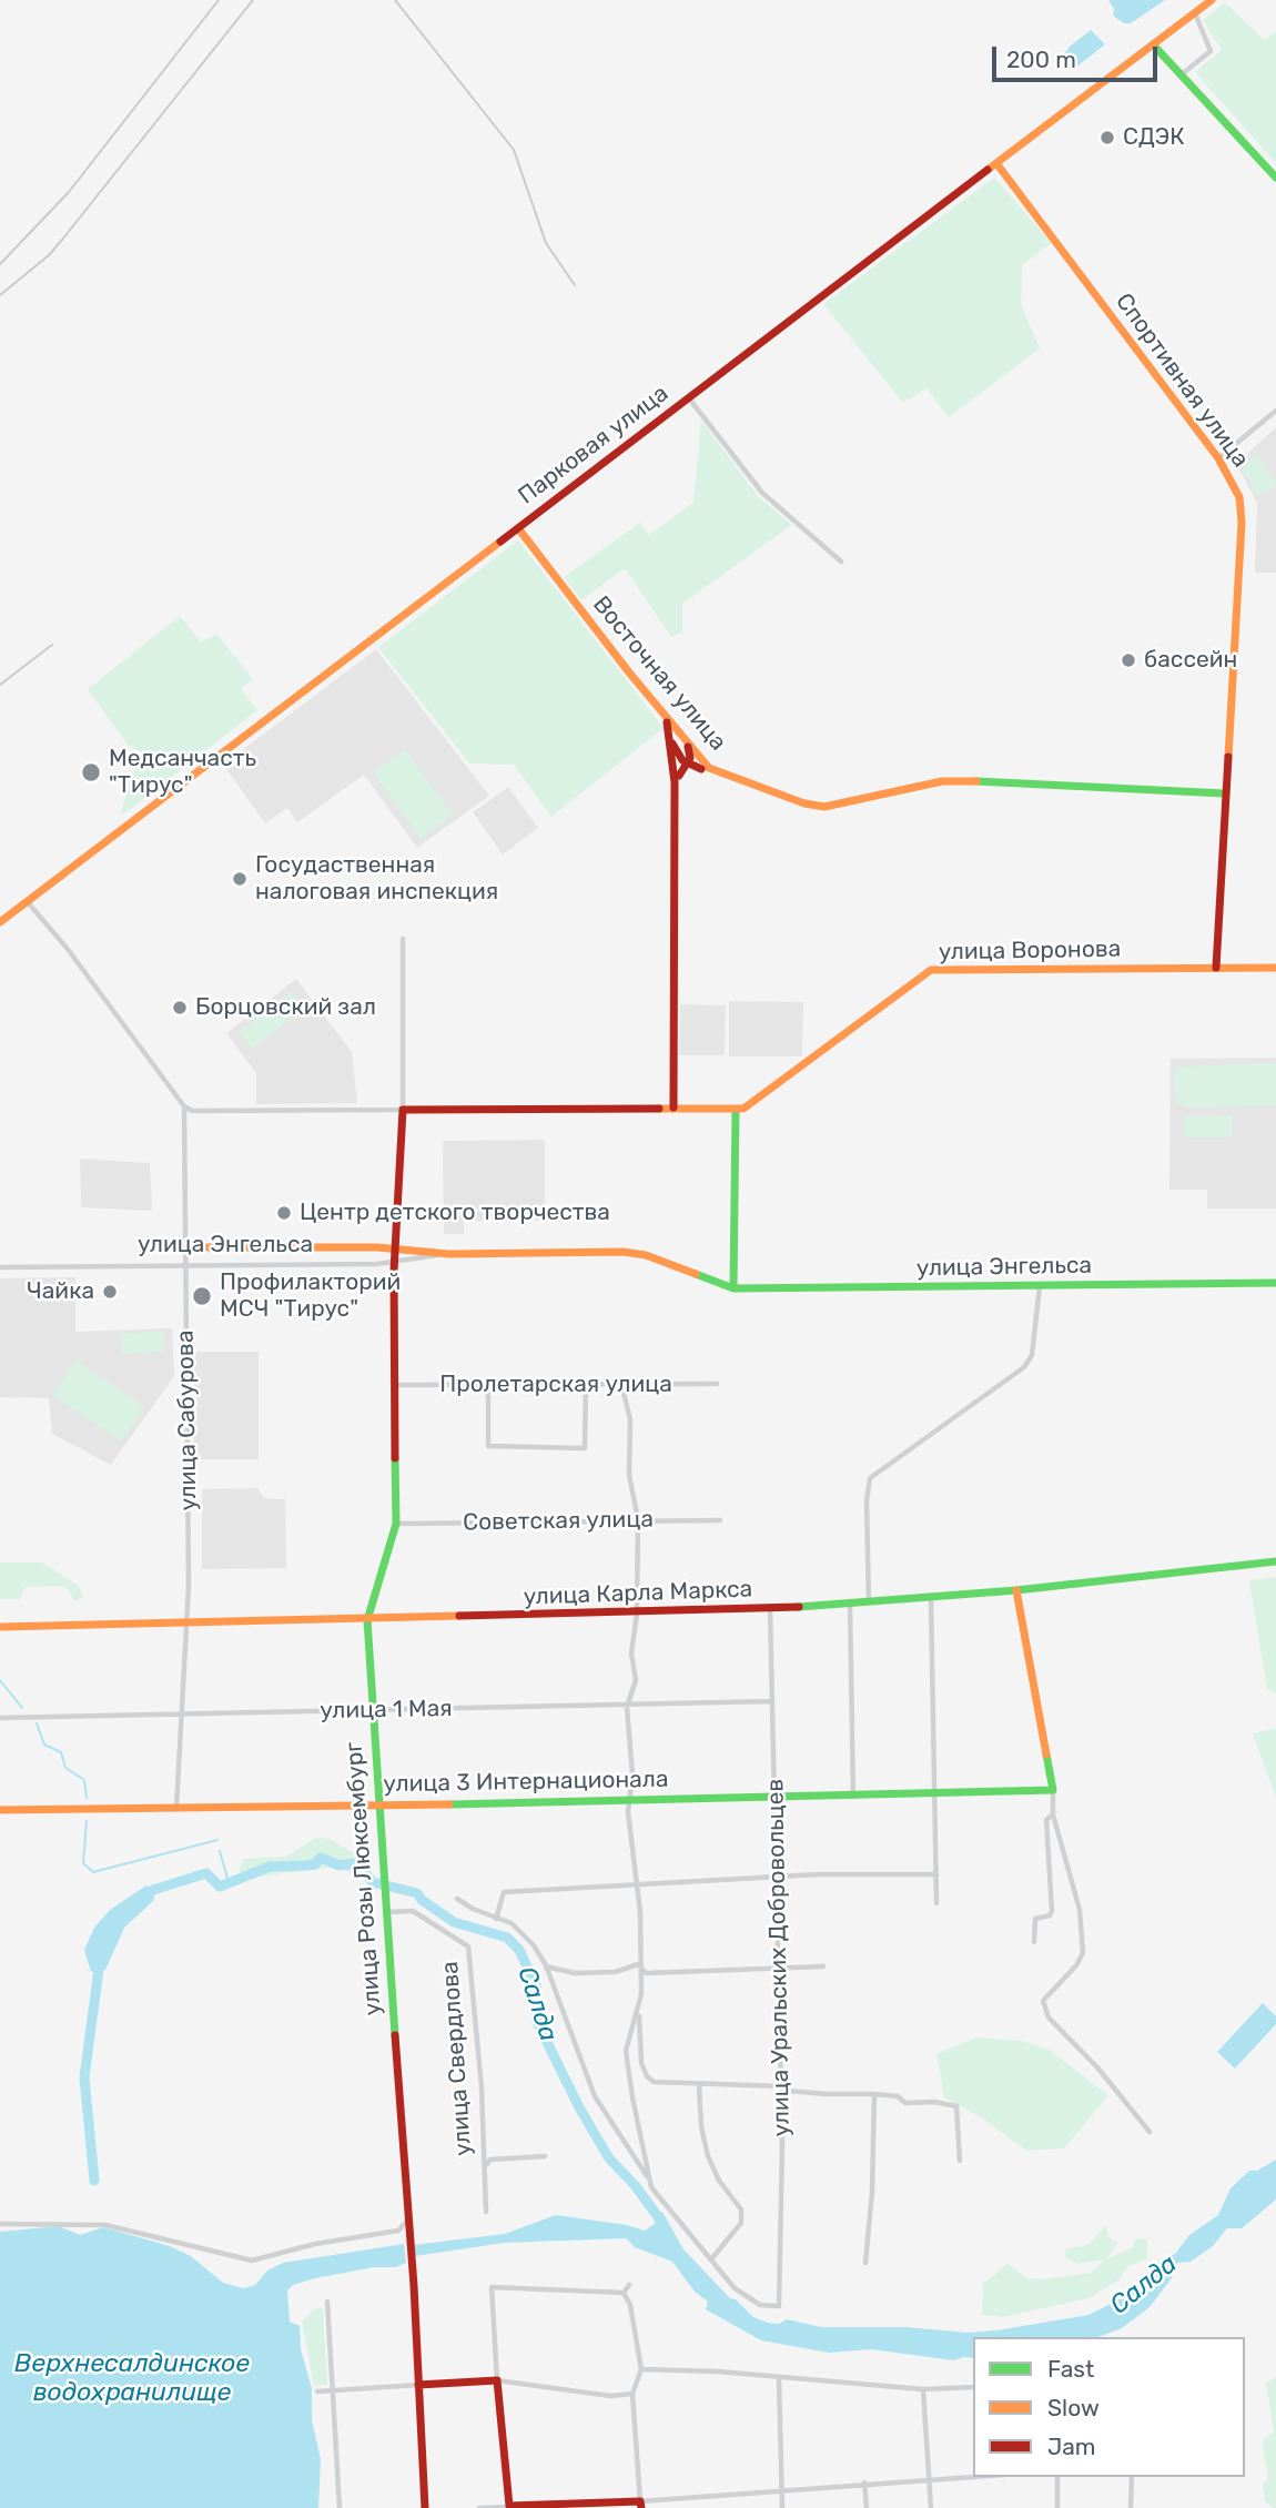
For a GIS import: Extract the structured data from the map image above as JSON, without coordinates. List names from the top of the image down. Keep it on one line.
{"streets":{"street":["Спортивная улица","Парковая улица","Восточная улица","улица Воронова","улица Энгельса","Пролетарская улица","улица Сабурова","Советская улица","улица Карла Маркса","улица 1 Мая","улица 3 Интернационала","улица Розы Люксембург","улица Уральских Добровольцев","улица Свердлова"]},"crossings":[["Спортивная улица","Парковая улица"],["Спортивная улица","Восточная улица"],["Спортивная улица","улица Воронова"],["Парковая улица","Восточная улица"],["улица Энгельса","улица Сабурова"],["улица Энгельса","улица Розы Люксембург"],["Пролетарская улица","улица Розы Люксембург"],["улица Сабурова","улица Карла Маркса"],["улица Сабурова","улица 1 Мая"],["улица Сабурова","улица 3 Интернационала"],["Советская улица","улица Розы Люксембург"],["улица Карла Маркса","улица Розы Люксембург"],["улица Карла Маркса","улица Уральских Добровольцев"],["улица 1 Мая","улица Розы Люксембург"],["улица 1 Мая","улица Уральских Добровольцев"],["улица 3 Интернационала","улица Розы Люксембург"],["улица 3 Интернационала","улица Уральских Добровольцев"],["улица Розы Люксембург","улица Свердлова"]],"water":["Салда","Верхнесалдинское водохранилище"],"places":["СДЭК","бассейн","Медсанчасть \"Тирус\"","Госудаственная налоговая инспекция","Борцовский зал","Центр детского творчества","Чайка","Профилакторий МСЧ \"Тирус\""],"legend":["Fast","Slow","Jam"],"scale_bar":"200 m"}
